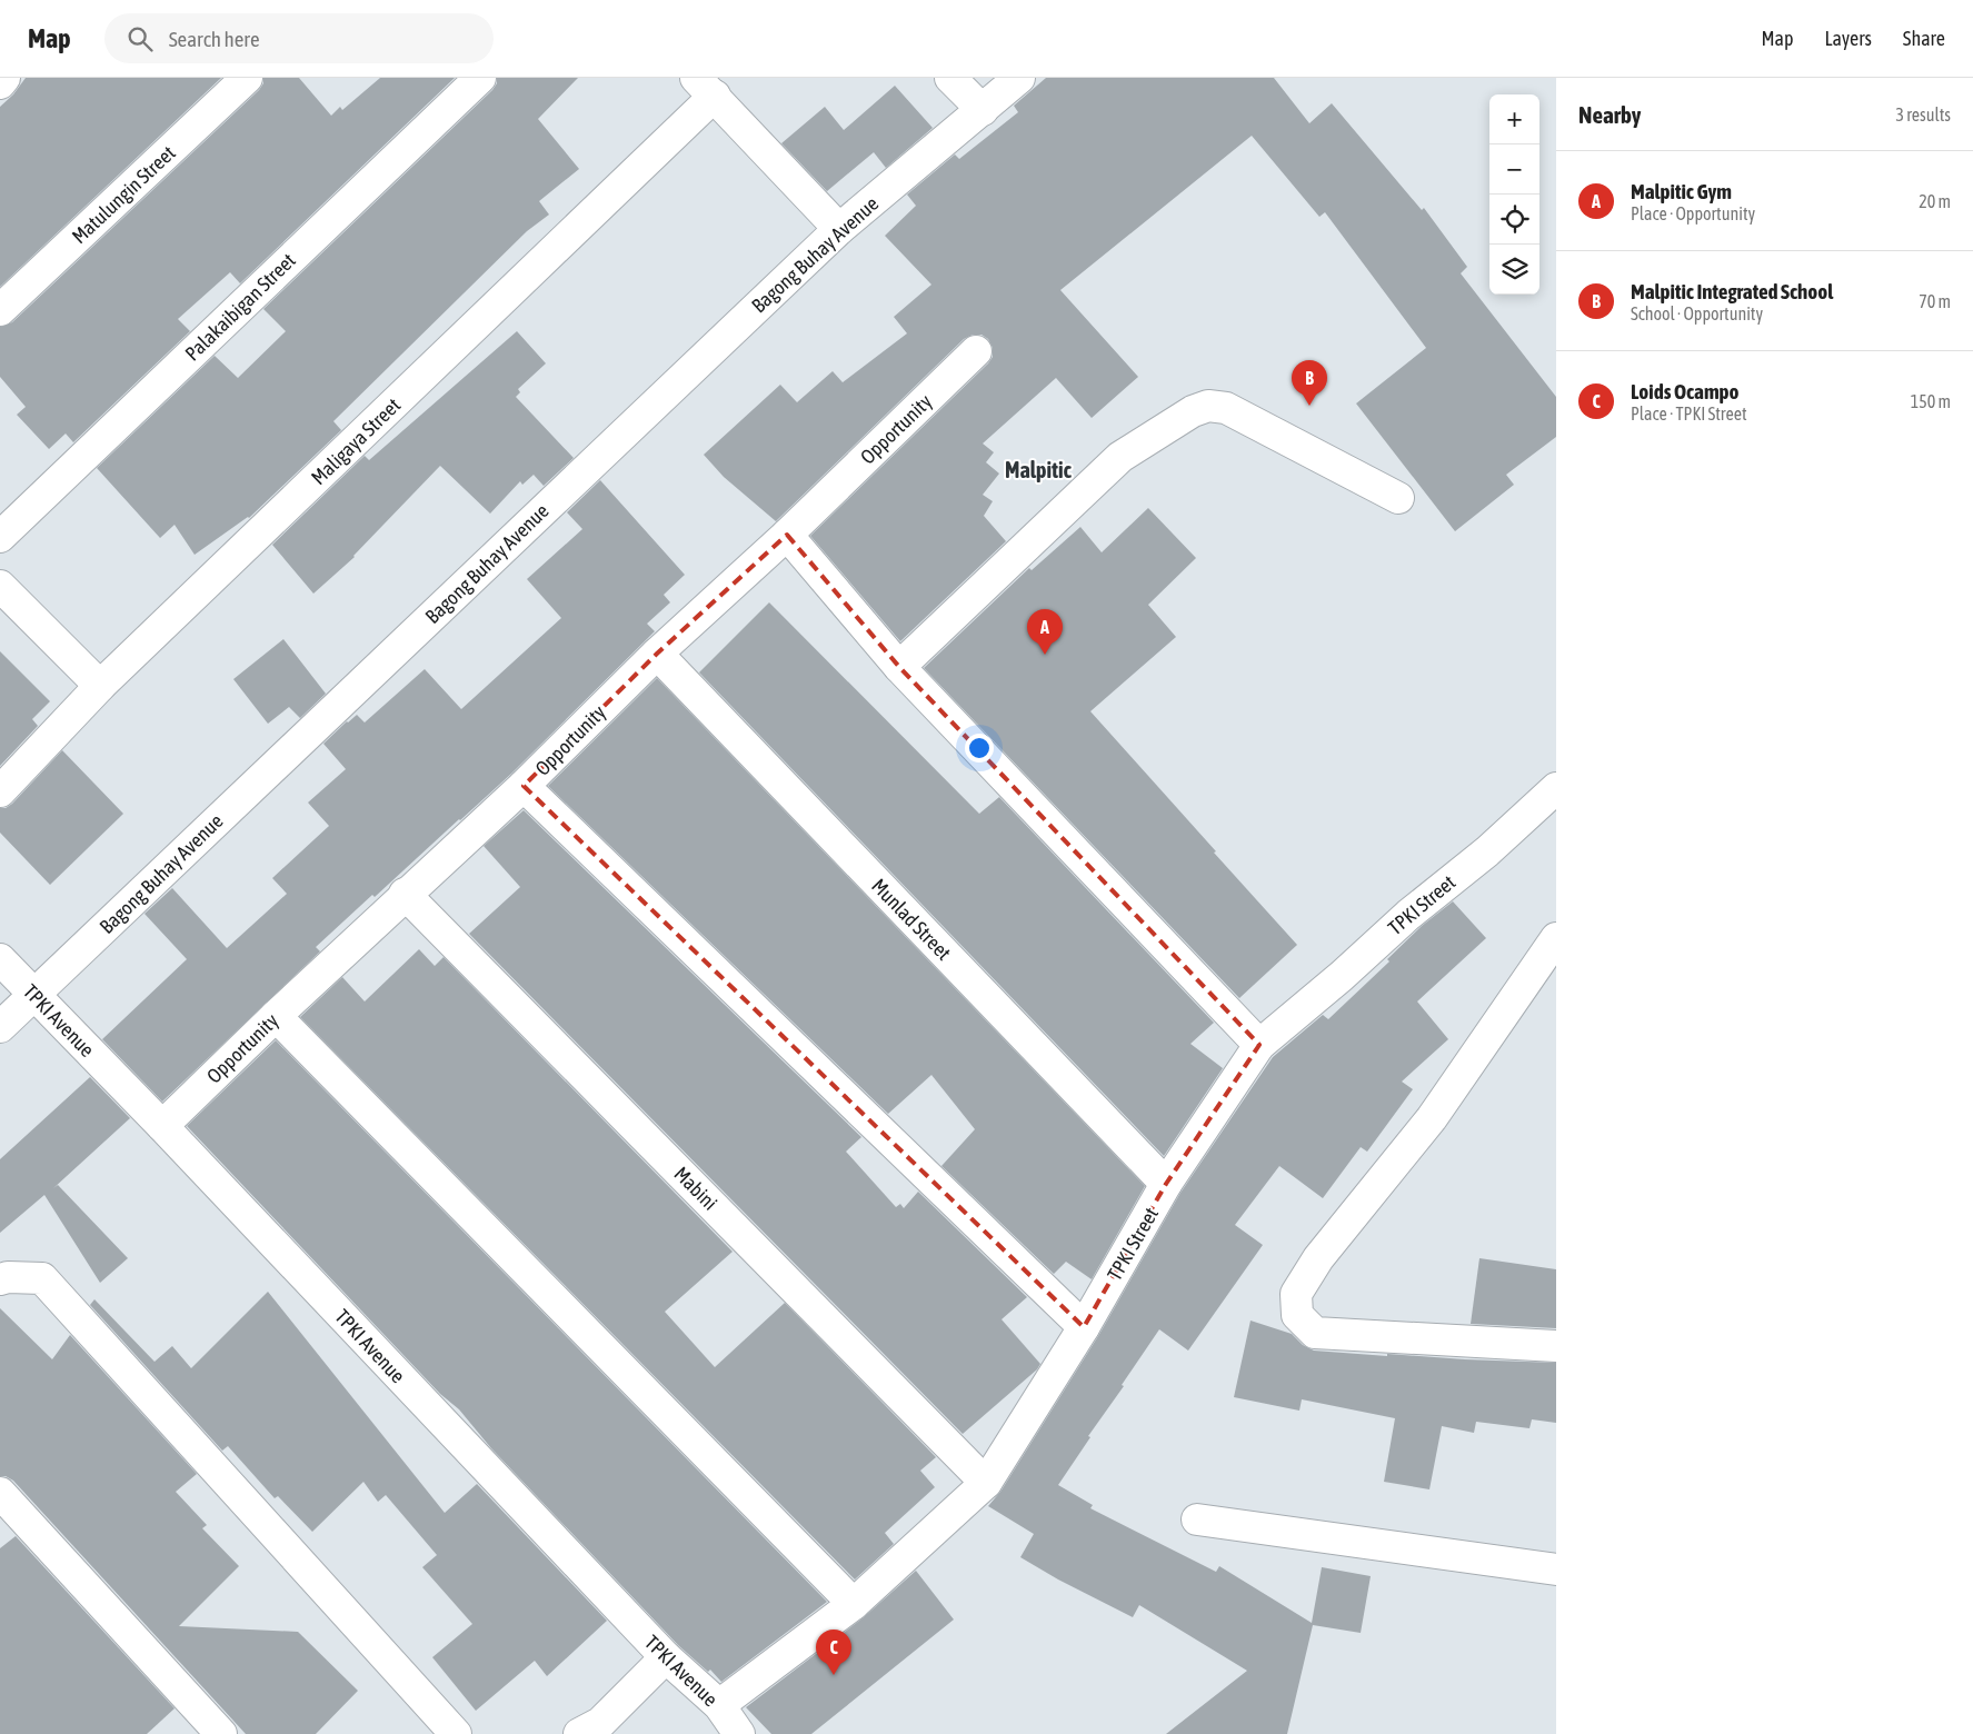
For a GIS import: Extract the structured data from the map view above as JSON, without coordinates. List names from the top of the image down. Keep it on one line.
{"streets":{"street":["Matulungin Street","Bagong Buhay Avenue","Palakaibigan Street","Opportunity","Maligaya Street","TPKI Street","Munlad Street","TPKI Avenue","Mabini"]},"crossings":[["Bagong Buhay Avenue","TPKI Avenue"],["Opportunity","Munlad Street"],["Opportunity","TPKI Avenue"],["Opportunity","Mabini"],["TPKI Street","Munlad Street"],["TPKI Street","TPKI Avenue"],["TPKI Street","Mabini"]],"districts":["Malpitic"],"page":{"header":"Map","search":"Search here","nav":["Map","Layers","Share"],"heading":["Nearby","3 results"],"map_buttons":["+","−"],"list":[{"mark":"A","name":"Malpitic Gym","note":"Place · Opportunity","value":"20 m"},{"mark":"B","name":"Malpitic Integrated School","note":"School · Opportunity","value":"70 m"},{"mark":"C","name":"Loids Ocampo","note":"Place · TPKI Street","value":"150 m"}],"pins":["B","A","C"]}}
